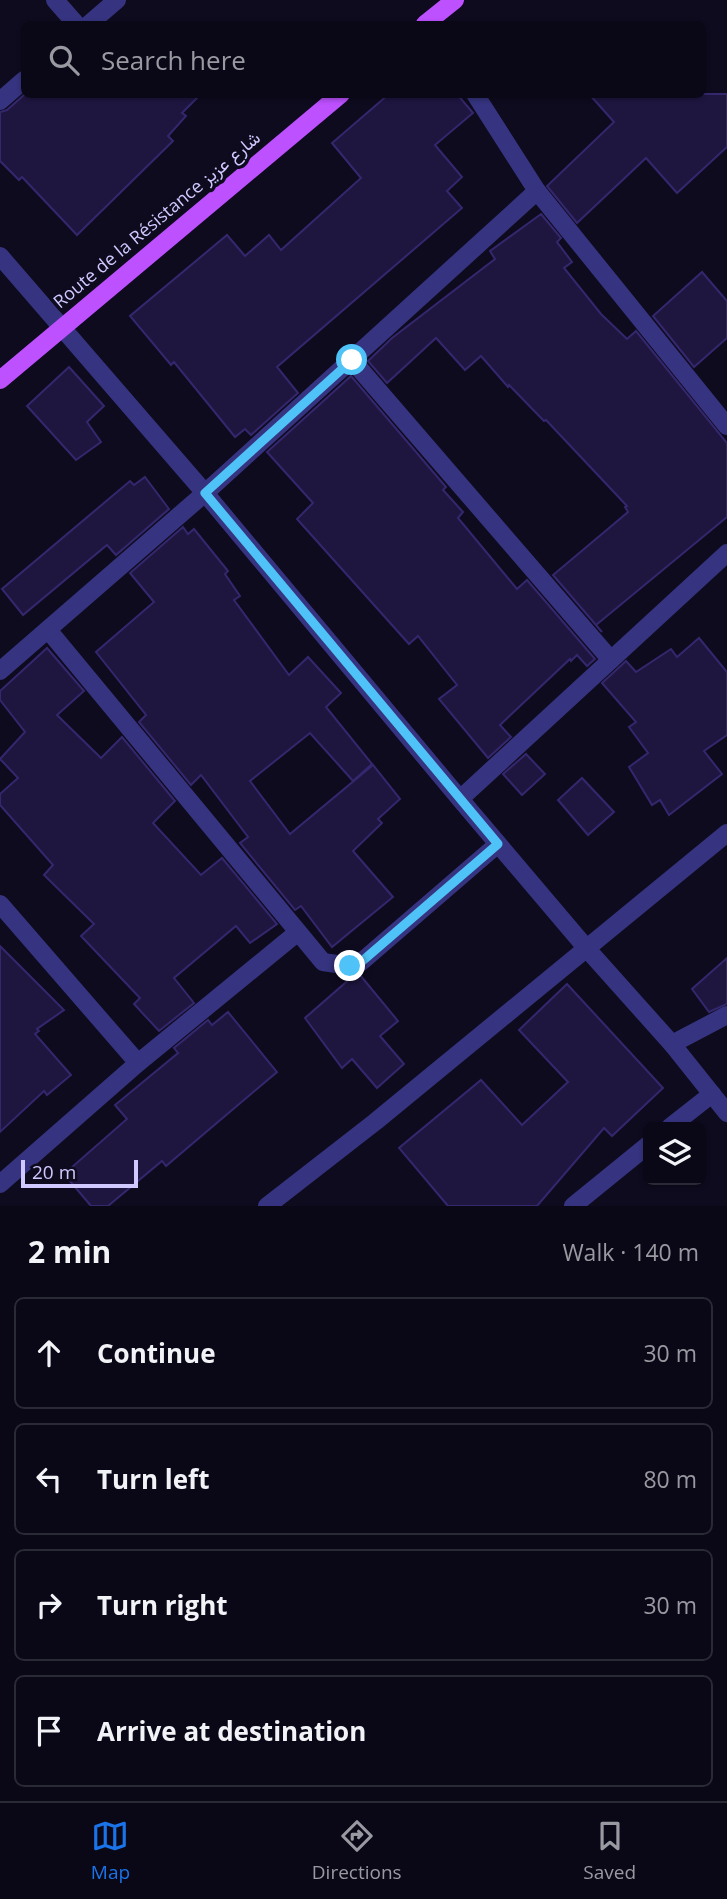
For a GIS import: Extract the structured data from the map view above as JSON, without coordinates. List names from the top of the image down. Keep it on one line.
{"streets":{"main road":["Route de la Résistance شارع عزيز"]},"scale_bar":"20 m","page":{"search":"Search here","scale":"20 m","heading":["2 min","Walk · 140 m"],"list":[["Continue","30 m"],["Turn left","80 m"],["Turn right","30 m"],"Arrive at destination"],"nav":["Map","Directions","Saved"]}}
